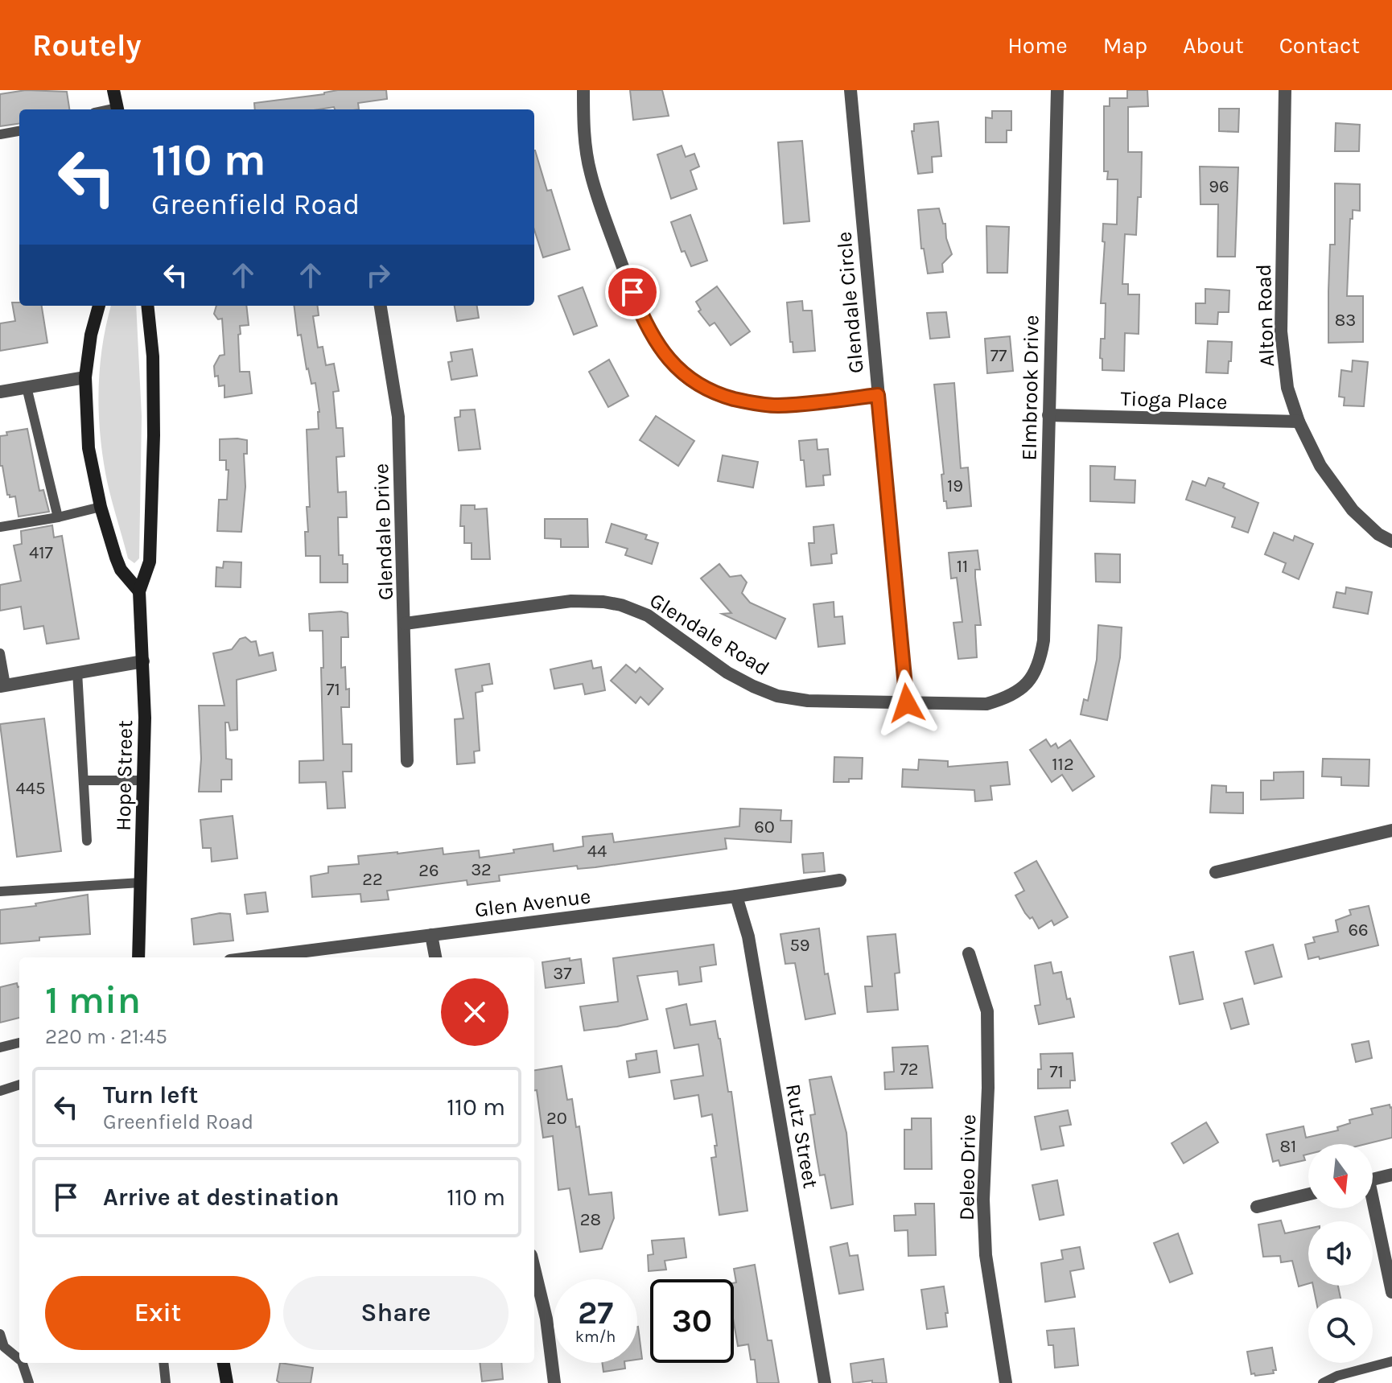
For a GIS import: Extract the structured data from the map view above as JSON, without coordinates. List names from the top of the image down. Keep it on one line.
{"streets":{"main road":["Hope Street"],"street":["Glendale Circle","Alton Road","Elmbrook Drive","Tioga Place","Glendale Drive","Glendale Road","Glen Avenue","Rutz Street","Deleo Drive"]},"crossings":[["Glendale Circle","Glendale Road"],["Alton Road","Tioga Place"],["Elmbrook Drive","Tioga Place"],["Elmbrook Drive","Glendale Road"],["Glendale Drive","Glendale Road"],["Glen Avenue","Rutz Street"]],"house_numbers":["96","83","77","19","417","11","71","112","445","60","44","32","26","22","66","59","37","72","71","20","81","28"],"north":"bottom","page":{"header":"Routely","nav":["Home","Map","About","Contact"],"turn":["110 m","Greenfield Road"],"heading":["1 min","220 m · 21:45"],"list":[{"name":"Turn left","note":"Greenfield Road","value":"110 m"},{"name":"Arrive at destination","value":"110 m"}],"buttons":["Exit","Share"],"speed":"27 km/h","limit":"30"}}
